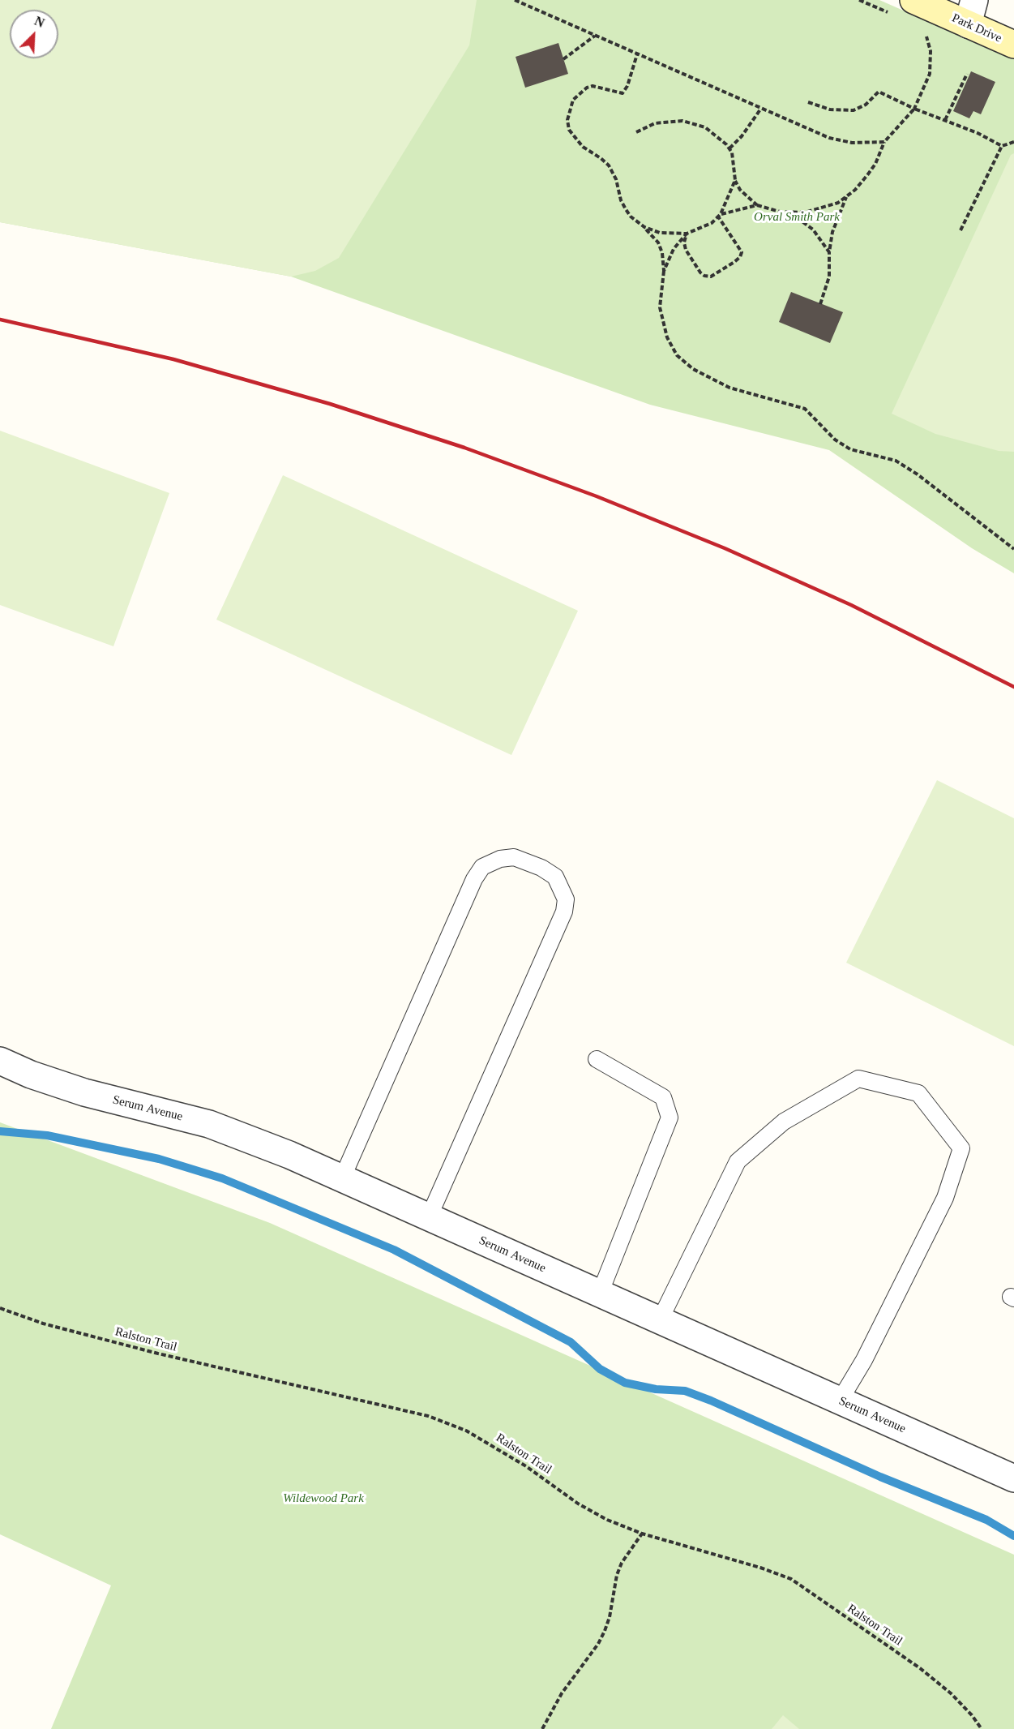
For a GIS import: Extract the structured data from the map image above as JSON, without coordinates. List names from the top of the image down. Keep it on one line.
{"streets":{"street":["Park Drive","Serum Avenue"],"path":["Ralston Trail"]},"parks":["Orval Smith Park","Wildewood Park"],"north":"top right"}
